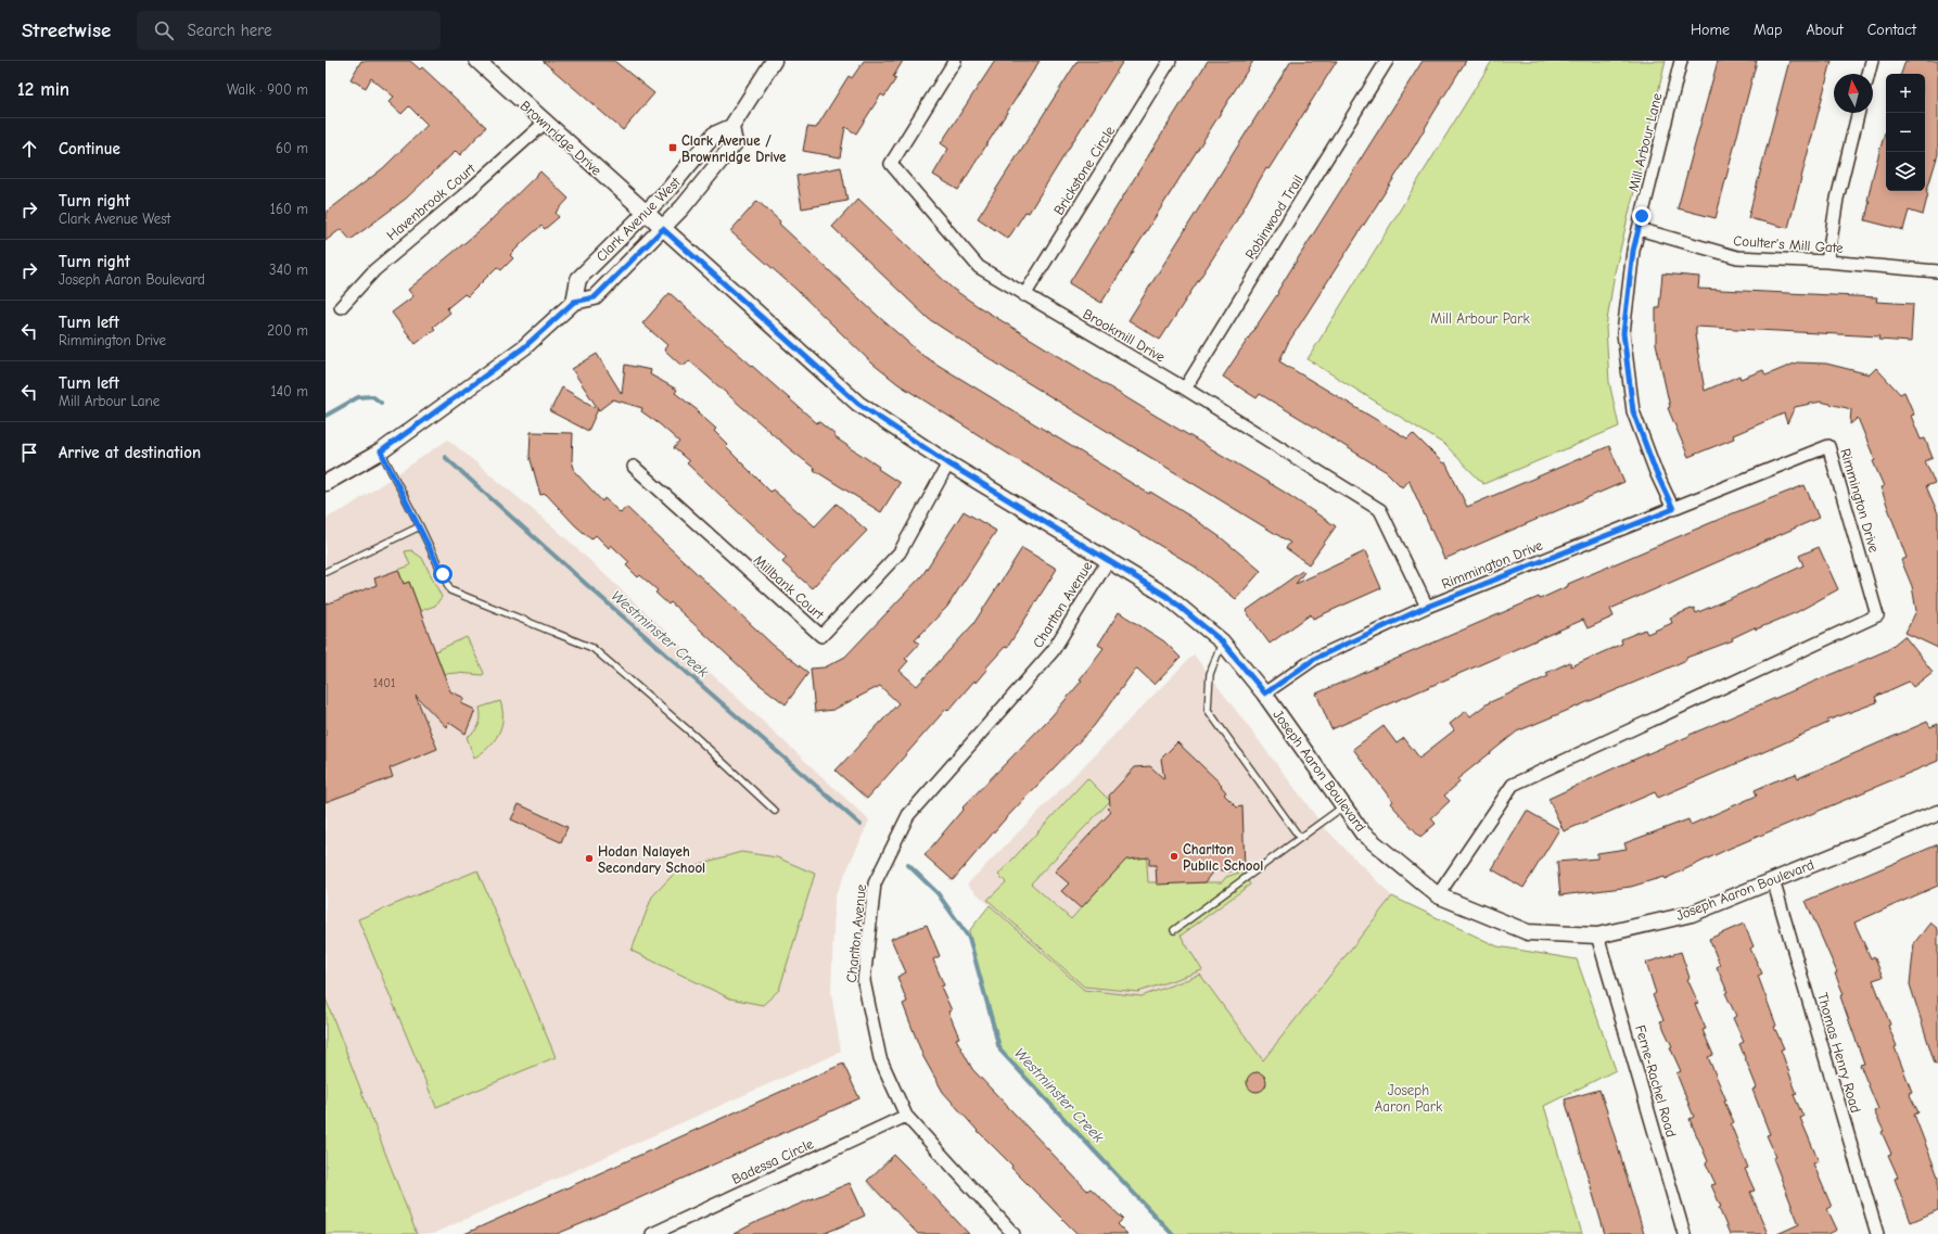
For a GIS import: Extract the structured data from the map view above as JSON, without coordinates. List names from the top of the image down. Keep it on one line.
{"streets":{"street":["Brownridge Drive","Mill Arbour Lane","Brickstone Circle","Havenbrook Court","Robinwood Trail","Clark Avenue West","Coulter's Mill Gate","Brookmill Drive","Rimmington Drive","Millbank Court","Charlton Avenue","Joseph Aaron Boulevard","Thomas Henry Road","Ferne-Rachel Road","Badessa Circle"]},"crossings":[["Brownridge Drive","Havenbrook Court"],["Brownridge Drive","Clark Avenue West"],["Brownridge Drive","Joseph Aaron Boulevard"],["Mill Arbour Lane","Coulter's Mill Gate"],["Mill Arbour Lane","Rimmington Drive"],["Brickstone Circle","Brookmill Drive"],["Robinwood Trail","Brookmill Drive"],["Clark Avenue West","Joseph Aaron Boulevard"],["Brookmill Drive","Rimmington Drive"],["Rimmington Drive","Joseph Aaron Boulevard"],["Millbank Court","Joseph Aaron Boulevard"],["Charlton Avenue","Joseph Aaron Boulevard"],["Charlton Avenue","Badessa Circle"],["Joseph Aaron Boulevard","Thomas Henry Road"],["Joseph Aaron Boulevard","Ferne-Rachel Road"]],"water":["Westminster Creek"],"parks":["Mill Arbour Park","Joseph Aaron Park"],"places":{"transit":["Clark Avenue / Brownridge Drive"],"other":["Charlton Public School","Hodan Nalayeh Secondary School"]},"house_numbers":["1401"],"north":"top","page":{"header":"Streetwise","search":"Search here","nav":["Home","Map","About","Contact"],"heading":["12 min","Walk · 900 m"],"map_buttons":["+","−"],"list":[["Continue","60 m"],["Turn right","Clark Avenue West","160 m"],["Turn right","Joseph Aaron Boulevard","340 m"],["Turn left","Rimmington Drive","200 m"],["Turn left","Mill Arbour Lane","140 m"],"Arrive at destination"]}}
